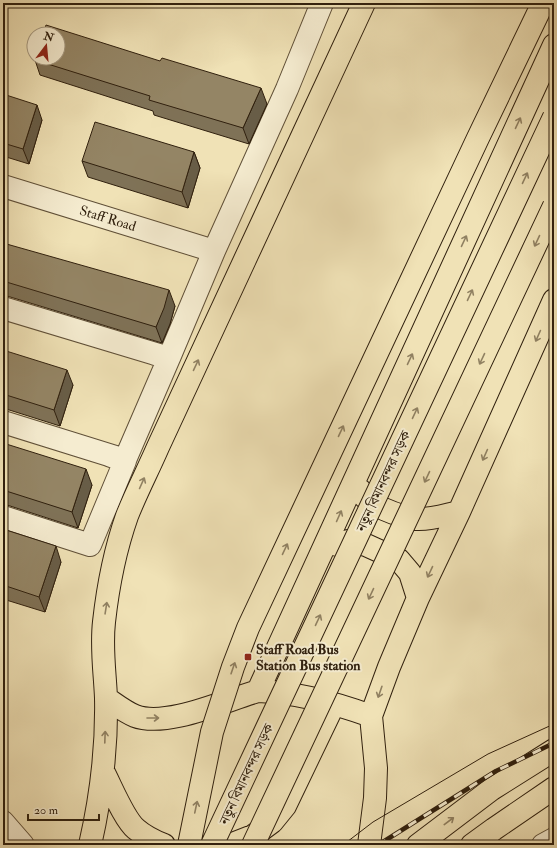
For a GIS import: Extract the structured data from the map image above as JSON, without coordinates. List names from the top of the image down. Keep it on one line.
{"streets":{"main road":["নতুন বিমানবন্দর সড়ক"],"street":["Staff Road"]},"places":{"transit":["Staff Road Bus Station Bus station"]},"scale_bar":"20 m","north":"top"}
